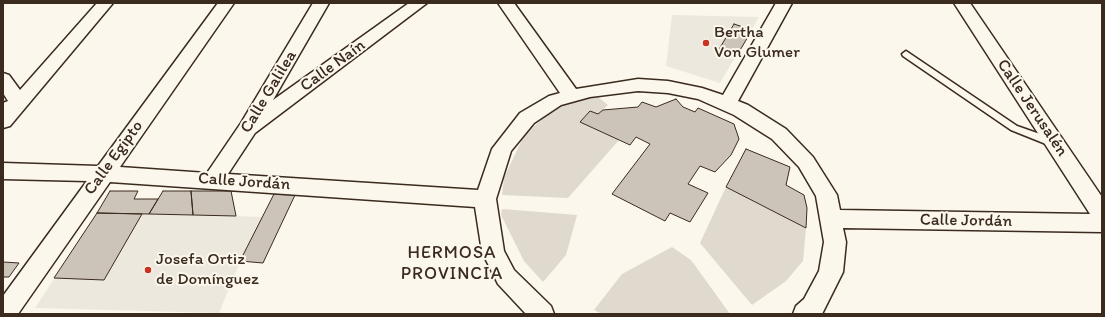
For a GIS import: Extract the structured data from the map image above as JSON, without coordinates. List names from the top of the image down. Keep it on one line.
{"streets":{"street":["Calle Naín","Calle Galilea","Calle Jerusalén","Calle Egipto","Calle Jordán"]},"crossings":[["Calle Naín","Calle Galilea"],["Calle Galilea","Calle Jordán"],["Calle Egipto","Calle Jordán"]],"districts":["HERMOSA PROVINCIA"],"places":["Bertha Von Glumer","Josefa Ortiz de Domínguez"]}
